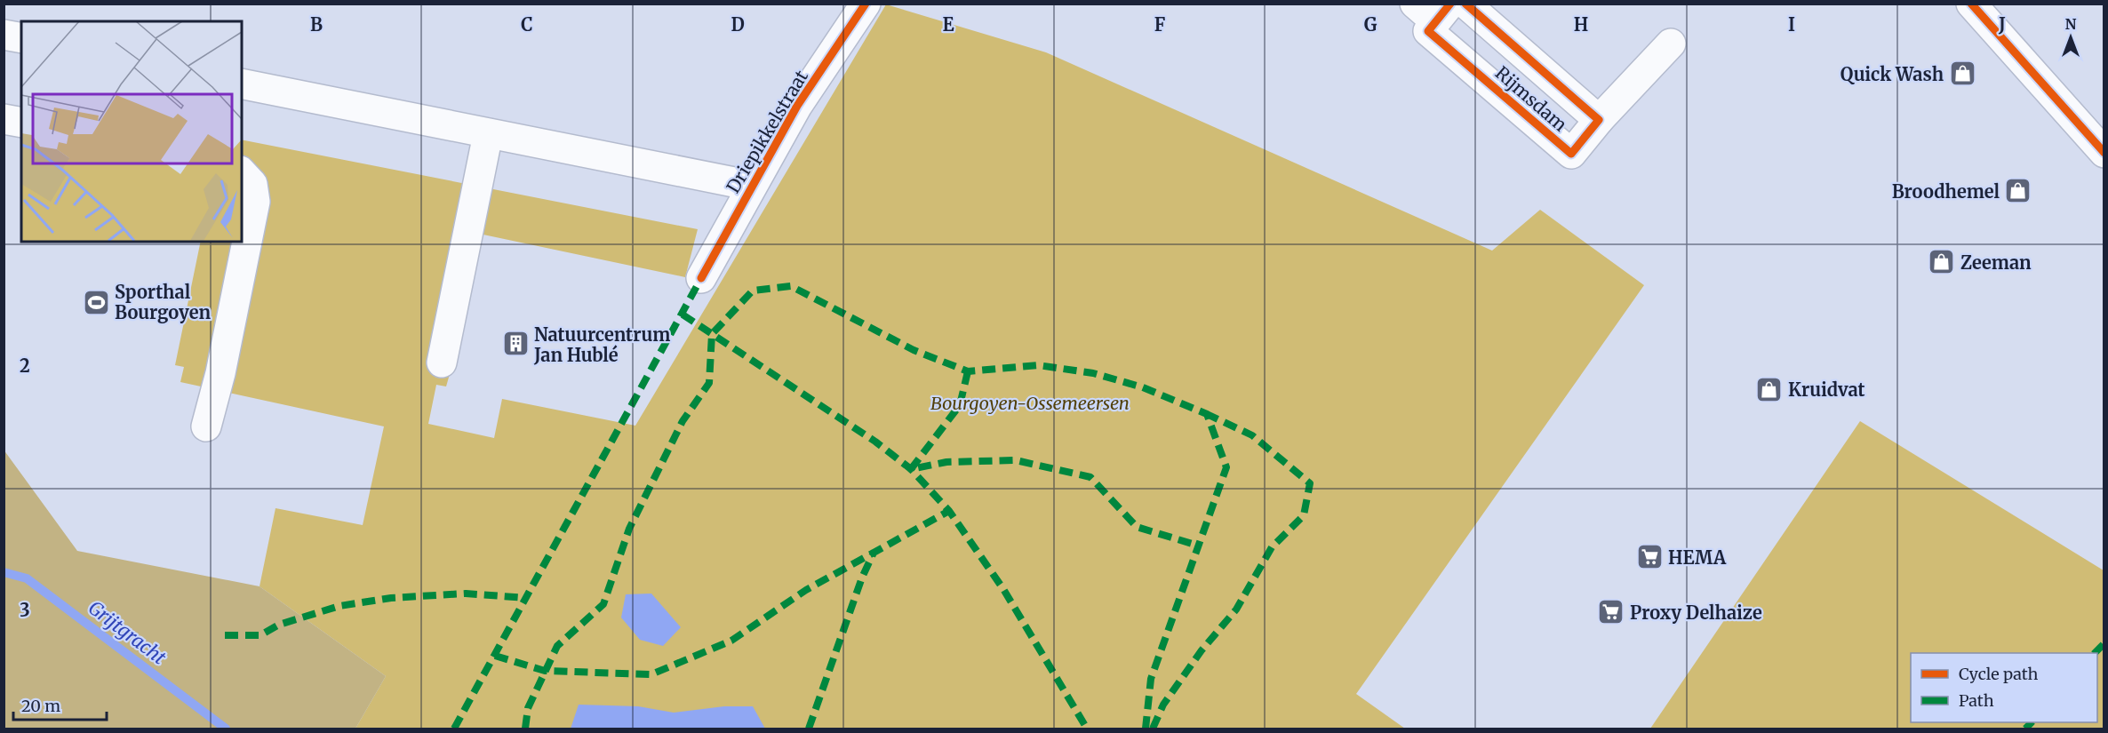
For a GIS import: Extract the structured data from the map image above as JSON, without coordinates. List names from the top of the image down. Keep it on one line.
{"streets":{"street":["Rijmsdam","Driepikkelstraat"]},"water":["Grijtgracht"],"parks":["Bourgoyen-Ossemeersen"],"places":{"shop":["Quick Wash","Broodhemel","Zeeman","Kruidvat"],"sports":["Sporthal Bourgoyen"],"building":["Natuurcentrum Jan Hublé"],"supermarket":["HEMA","Proxy Delhaize"]},"legend":["Cycle path","Path"],"scale_bar":"20 m","north":"top","grid":{"columns":["B","C","D","E","F","G","H","I","J"],"rows":["2","3"]}}
